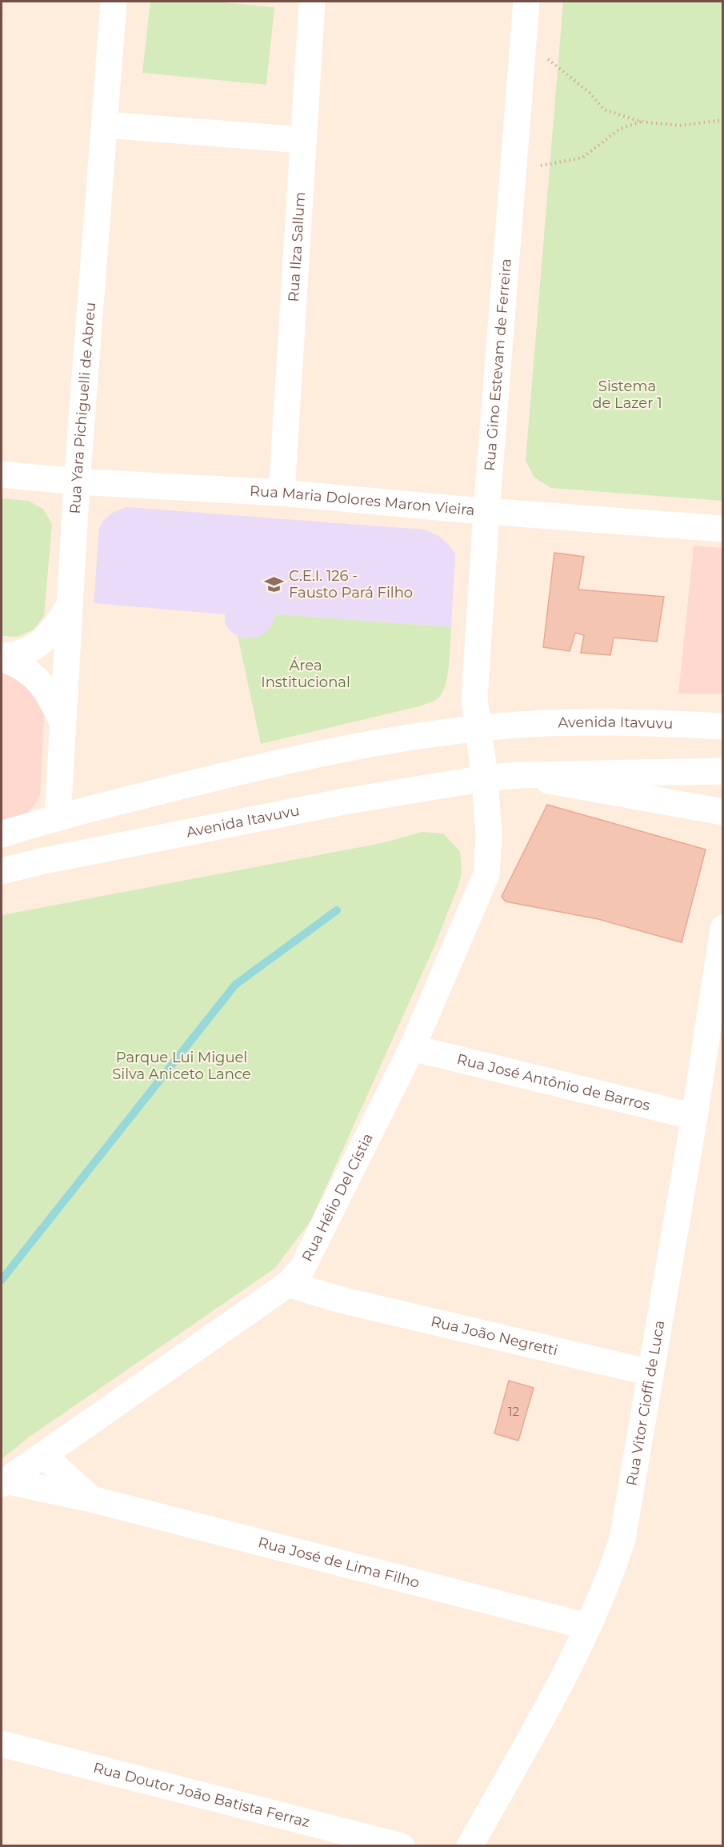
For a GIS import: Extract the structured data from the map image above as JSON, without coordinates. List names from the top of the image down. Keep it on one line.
{"streets":{"street":["Rua Ilza Sallum","Rua Gino Estevam de Ferreira","Rua Yara Pichiguelli de Abreu","Rua Maria Dolores Maron Vieira","Avenida Itavuvu","Rua José Antônio de Barros","Rua Hélio Del Cístia","Rua João Negretti","Rua Vitor Cioffi de Luca","Rua José de Lima Filho","Rua Doutor João Batista Ferraz"]},"crossings":[["Rua Ilza Sallum","Rua Maria Dolores Maron Vieira"],["Rua Gino Estevam de Ferreira","Rua Maria Dolores Maron Vieira"],["Rua Gino Estevam de Ferreira","Avenida Itavuvu"],["Rua Yara Pichiguelli de Abreu","Rua Maria Dolores Maron Vieira"],["Rua Yara Pichiguelli de Abreu","Avenida Itavuvu"],["Avenida Itavuvu","Rua Hélio Del Cístia"],["Rua José Antônio de Barros","Rua Hélio Del Cístia"],["Rua José Antônio de Barros","Rua Vitor Cioffi de Luca"],["Rua Hélio Del Cístia","Rua João Negretti"],["Rua Hélio Del Cístia","Rua José de Lima Filho"],["Rua João Negretti","Rua Vitor Cioffi de Luca"],["Rua Vitor Cioffi de Luca","Rua José de Lima Filho"]],"parks":["Sistema de Lazer 1","Área Institucional","Parque Lui Miguel Silva Aniceto Lance"],"places":{"school or university":["C.E.I. 126 - Fausto Pará Filho"]},"house_numbers":["12"]}
